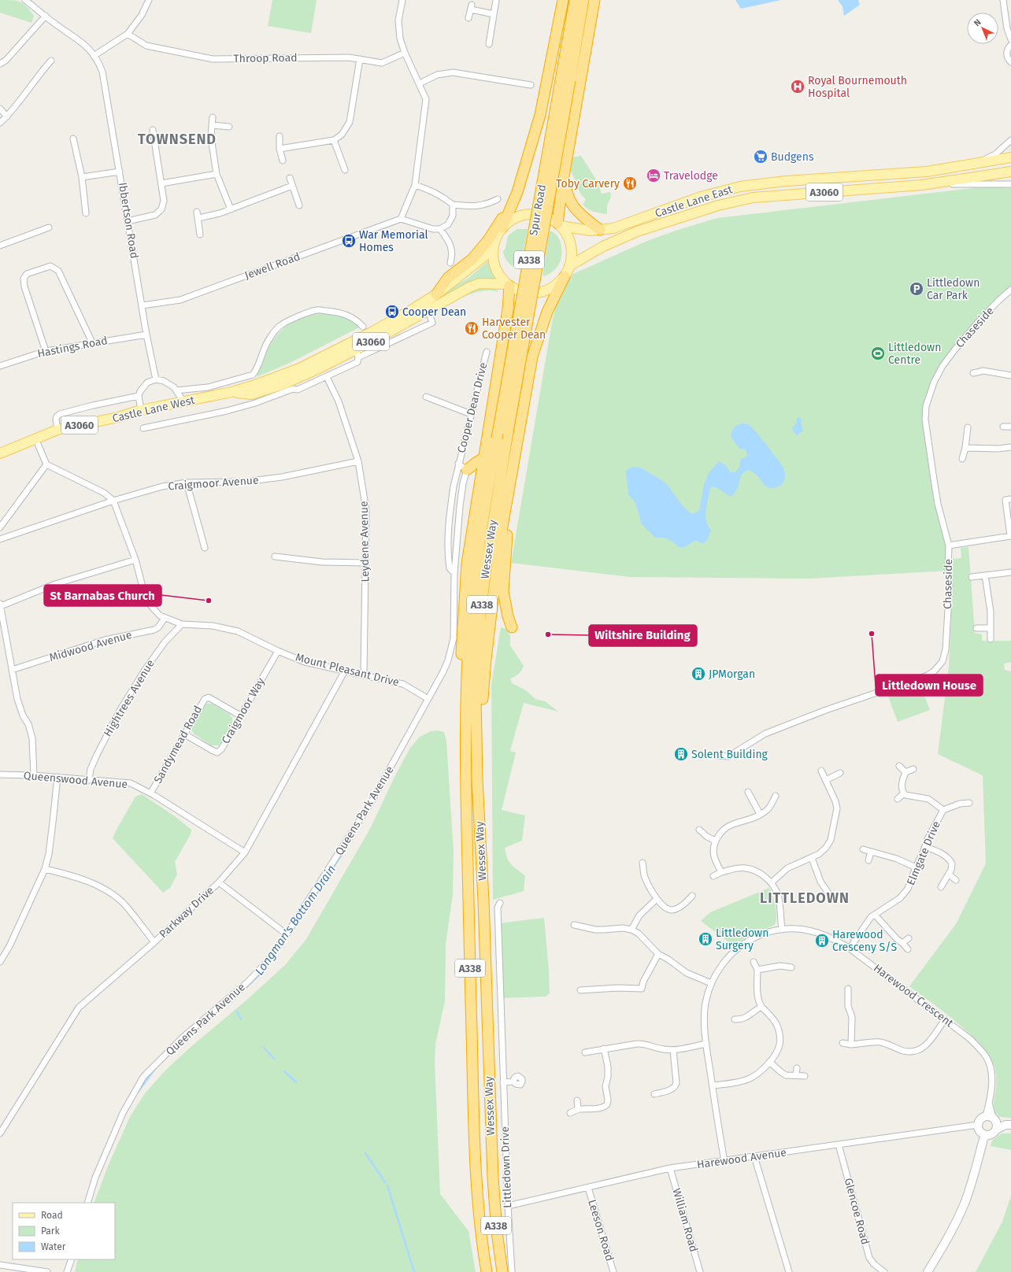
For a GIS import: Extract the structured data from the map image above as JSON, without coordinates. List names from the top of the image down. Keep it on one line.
{"streets":{"highway":["Spur Road","A338","Wessex Way"],"main road":["A3060","Castle Lane East","Castle Lane West"],"street":["Throop Road","Ibbertson Road","Jewell Road","Chaseside","Hastings Road","Cooper Dean Drive","Craigmoor Avenue","Leydene Avenue","Midwood Avenue","Mount Pleasant Drive","Hightrees Avenue","Craigmoor Way","Sandymead Road","Queenswood Avenue","Queens Park Avenue","Elmgate Drive","Parkway Drive","Harewood Crescent","Harewood Avenue","Littledown Drive","Glencoe Road","William Road","Leeson Road"]},"crossings":[["Castle Lane East","Castle Lane West"],["Spur Road","Wessex Way"],["Ibbertson Road","Jewell Road"],["Ibbertson Road","Hastings Road"],["Cooper Dean Drive","Mount Pleasant Drive"],["Cooper Dean Drive","Queens Park Avenue"],["Castle Lane West","Leydene Avenue"],["Craigmoor Avenue","Leydene Avenue"],["Craigmoor Avenue","Mount Pleasant Drive"],["Leydene Avenue","Mount Pleasant Drive"],["Midwood Avenue","Mount Pleasant Drive"],["Mount Pleasant Drive","Hightrees Avenue"],["Mount Pleasant Drive","Craigmoor Way"],["Mount Pleasant Drive","Queens Park Avenue"],["Mount Pleasant Drive","Parkway Drive"],["Hightrees Avenue","Queenswood Avenue"],["Craigmoor Way","Sandymead Road"],["Sandymead Road","Queenswood Avenue"],["Queenswood Avenue","Parkway Drive"],["Elmgate Drive","Harewood Crescent"],["Harewood Crescent","Harewood Avenue"],["Harewood Avenue","Littledown Drive"],["Harewood Avenue","Glencoe Road"],["Harewood Avenue","William Road"],["Harewood Avenue","Leeson Road"]],"districts":["TOWNSEND","LITTLEDOWN"],"water":["Longman's Bottom Drain"],"places":{"hospital":["Royal Bournemouth Hospital"],"supermarket":["Budgens"],"hotel":["Travelodge"],"restaurant":["Toby Carvery","Harvester Cooper Dean"],"bus stop":["War Memorial Homes","Cooper Dean"],"parking":["Littledown Car Park"],"sports":["Littledown Centre"],"other":["St Barnabas Church","Littledown House","Wiltshire Building"],"building":["JPMorgan","Solent Building","Littledown Surgery","Harewood Cresceny S/S"]},"legend":["Road","Park","Water"],"north":"top left"}
